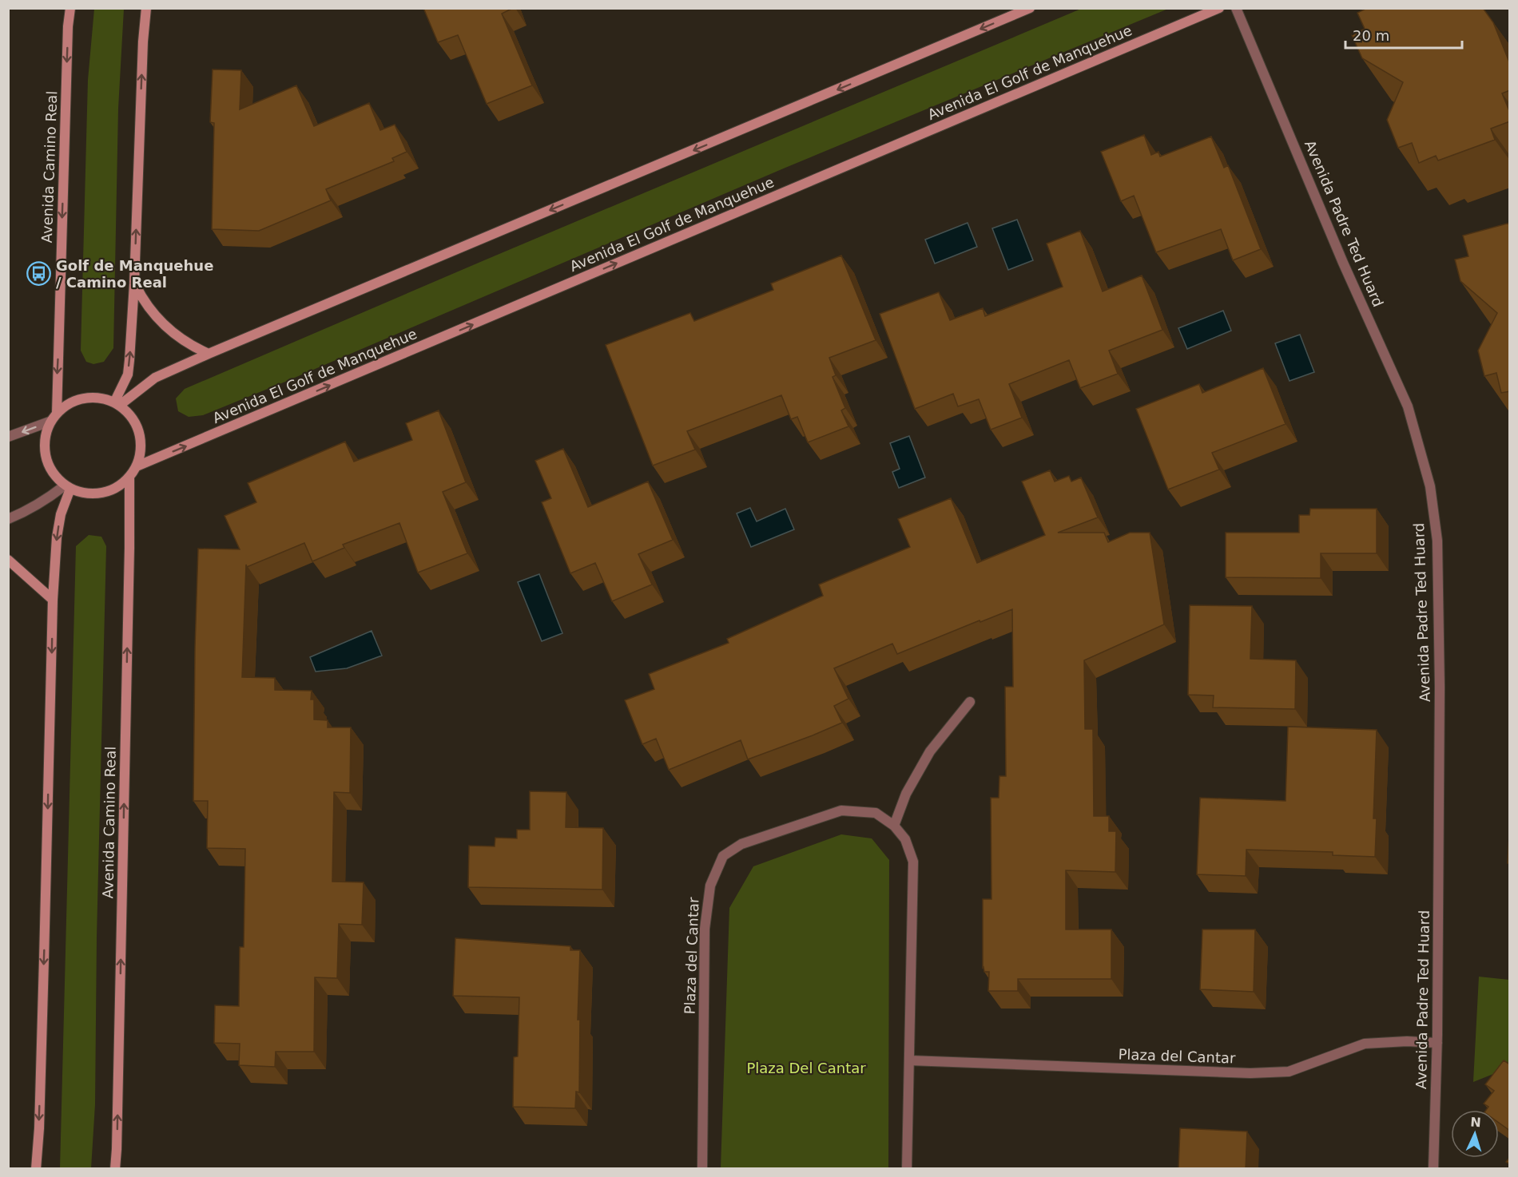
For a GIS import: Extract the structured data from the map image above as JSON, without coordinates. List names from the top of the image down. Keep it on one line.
{"streets":{"main road":["Avenida El Golf de Manquehue","Avenida Camino Real"],"street":["Avenida Padre Ted Huard","Plaza del Cantar"]},"crossings":[["Avenida El Golf de Manquehue","Avenida Camino Real"],["Avenida Padre Ted Huard","Plaza del Cantar"]],"parks":["Plaza Del Cantar"],"places":{"bus stop":["Golf de Manquehue / Camino Real"]},"scale_bar":"20 m","north":"top"}
